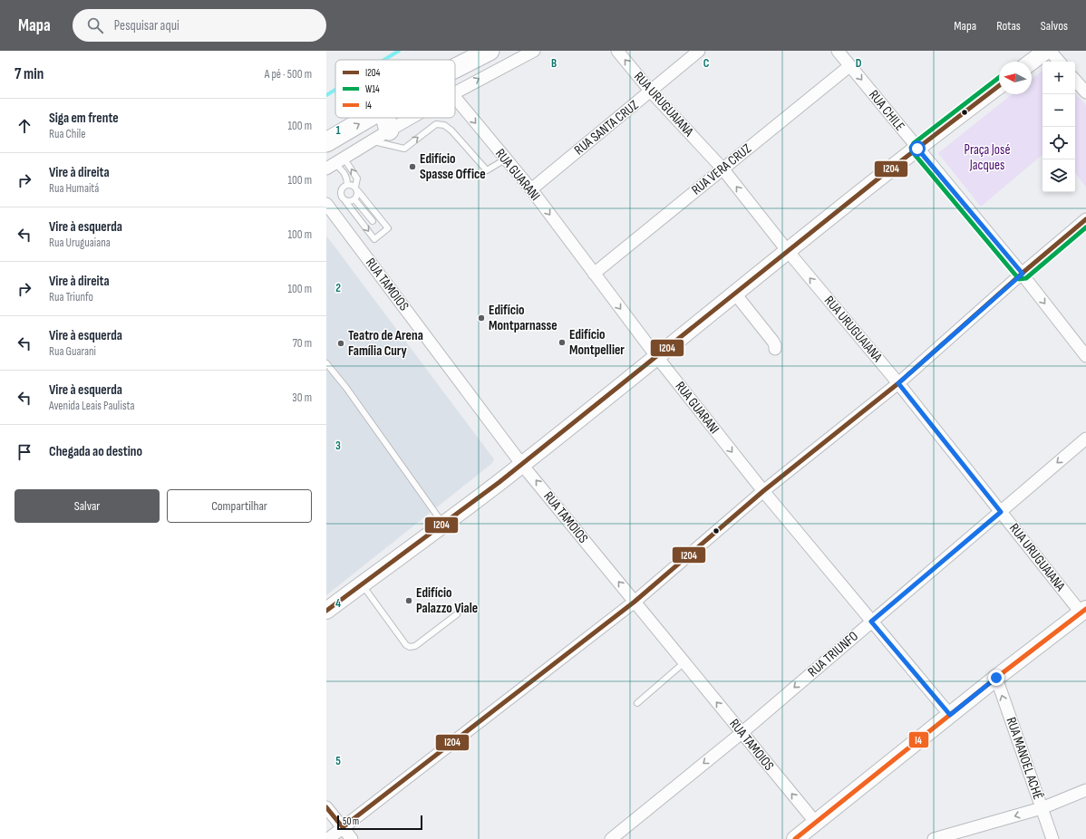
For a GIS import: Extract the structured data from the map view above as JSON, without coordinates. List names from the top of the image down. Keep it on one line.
{"streets":{"street":["RUA URUGUAIANA","RUA CHILE","RUA SANTA CRUZ","RUA VERA CRUZ","RUA GUARANI","RUA TAMOIOS","RUA TRIUNFO","RUA MANOEL ACHÊ"]},"crossings":[["RUA URUGUAIANA","RUA SANTA CRUZ"],["RUA URUGUAIANA","RUA VERA CRUZ"],["RUA URUGUAIANA","RUA TRIUNFO"],["RUA CHILE","RUA VERA CRUZ"],["RUA SANTA CRUZ","RUA GUARANI"],["RUA VERA CRUZ","RUA GUARANI"],["RUA GUARANI","RUA TRIUNFO"],["RUA TAMOIOS","RUA TRIUNFO"]],"one_way":["RUA URUGUAIANA","RUA CHILE","RUA GUARANI","RUA TAMOIOS","RUA TRIUNFO","RUA MANOEL ACHÊ"],"parks":["Praça José Jacques"],"places":["Edifício Spasse Office","Edifício Montparnasse","Edifício Montpellier","Teatro de Arena Família Cury","Edifício Palazzo Viale"],"lines":["transit line W14","transit line I204","transit line I4"],"legend":["I204","W14","I4"],"scale_bar":"50 m","north":"left","page":{"header":"Mapa","search":"Pesquisar aqui","nav":["Mapa","Rotas","Salvos"],"heading":["7 min","A pé · 500 m"],"map_buttons":["+","−"],"list":[["Siga em frente","Rua Chile","100 m"],["Vire à direita","Rua Humaitá","100 m"],["Vire à esquerda","Rua Uruguaiana","100 m"],["Vire à direita","Rua Triunfo","100 m"],["Vire à esquerda","Rua Guarani","70 m"],["Vire à esquerda","Avenida Leais Paulista","30 m"],"Chegada ao destino"],"buttons":["Salvar","Compartilhar"],"scale":"50 m"},"grid":{"columns":["B","C","D"],"rows":["1","2","3","4","5"]}}
